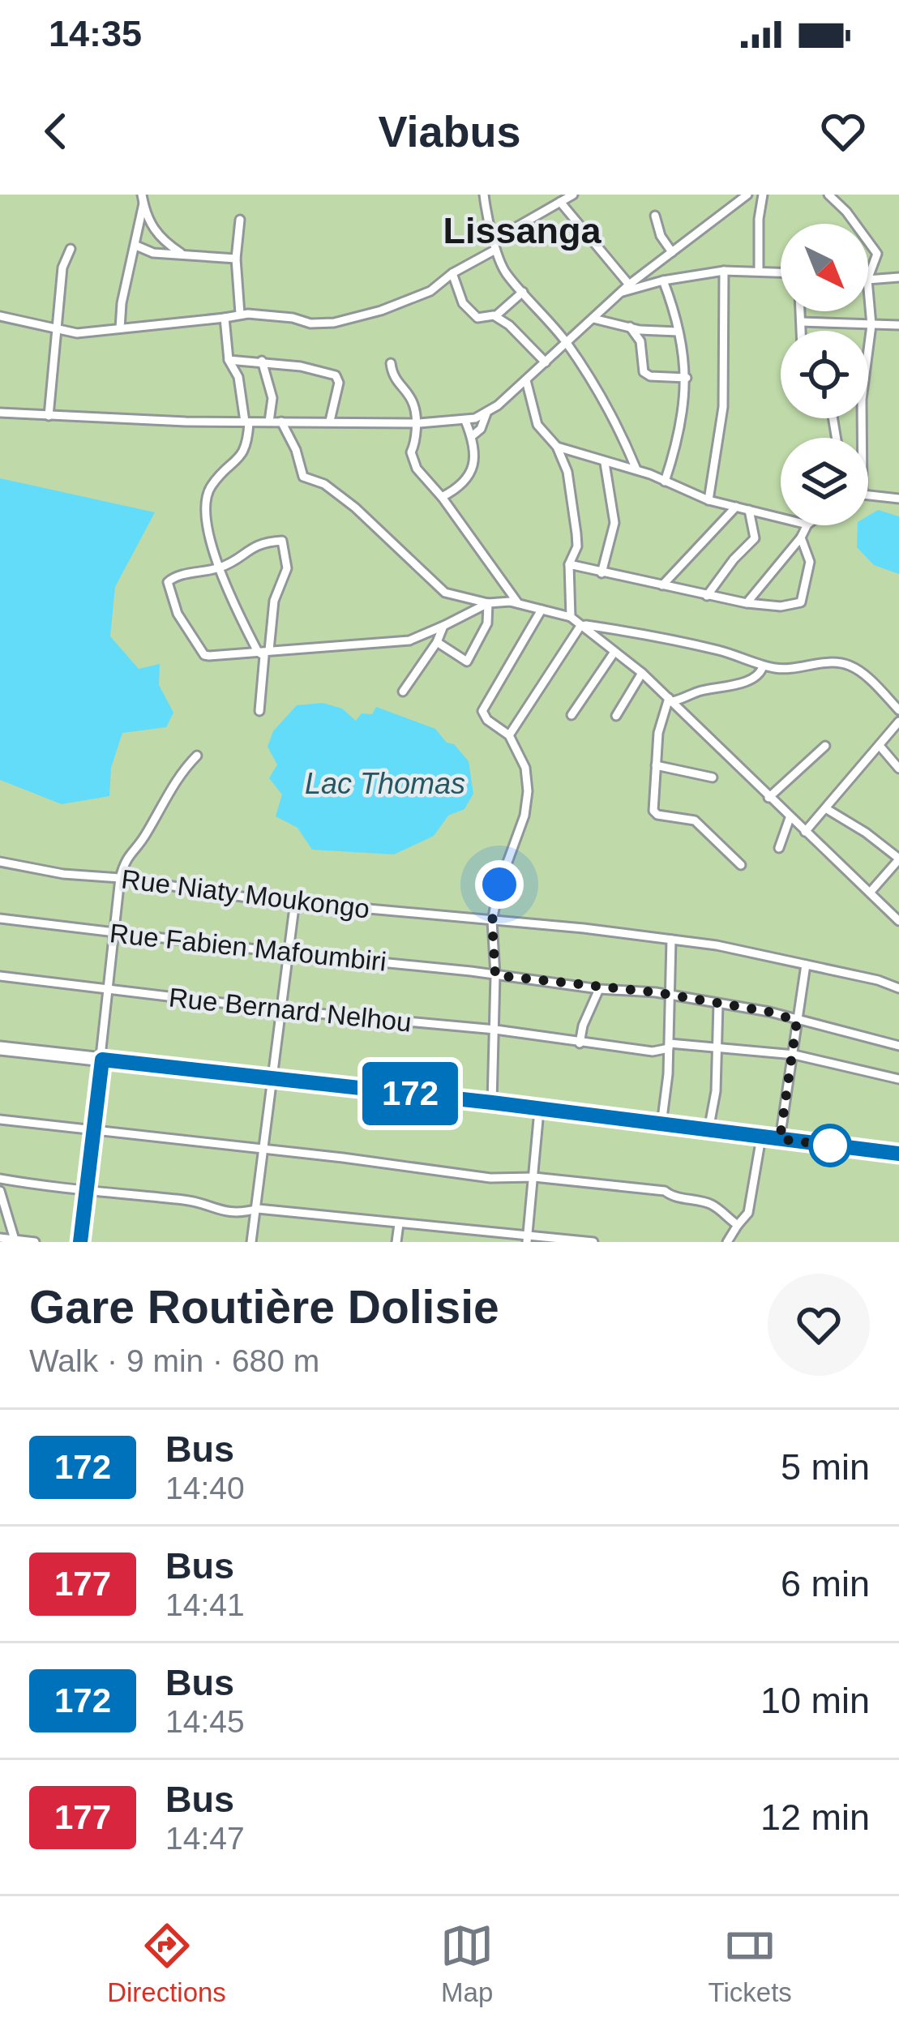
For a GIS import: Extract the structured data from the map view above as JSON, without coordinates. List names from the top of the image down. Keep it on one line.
{"streets":{"street":["Rue Niaty Moukongo","Rue Fabien Mafoumbiri","Rue Bernard Nelhou"]},"districts":["Lissanga"],"water":["Lac Thomas"],"lines":["bus line 172"],"north":"bottom right","page":{"status":"14:35","header":"Viabus","on_map":"172","heading":["Gare Routière Dolisie","Walk · 9 min · 680 m"],"list":[{"mark":"172","name":"Bus","note":"14:40","value":"5 min"},{"mark":"177","name":"Bus","note":"14:41","value":"6 min"},{"mark":"172","name":"Bus","note":"14:45","value":"10 min"},{"mark":"177","name":"Bus","note":"14:47","value":"12 min"}],"tabs":["Directions","Map","Tickets"]}}
